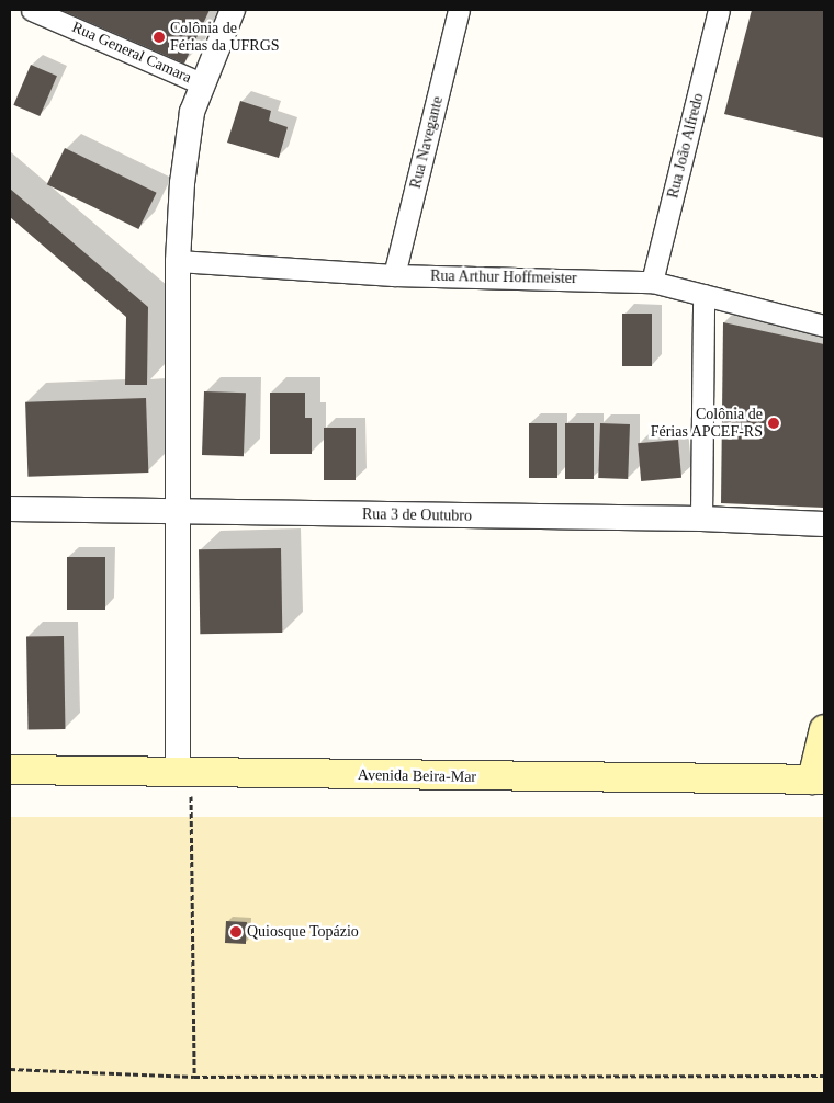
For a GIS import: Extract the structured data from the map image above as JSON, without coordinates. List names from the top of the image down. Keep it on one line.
{"streets":{"main road":["Avenida Beira-Mar"],"street":["Rua General Camara","Rua Navegante","Rua João Alfredo","Rua Arthur Hoffmeister","Rua 3 de Outubro"]},"crossings":[["Rua Navegante","Rua Arthur Hoffmeister"],["Rua João Alfredo","Rua Arthur Hoffmeister"]],"places":["Colônia de Férias da UFRGS","Colônia de Férias APCEF-RS","Quiosque Topázio"]}
